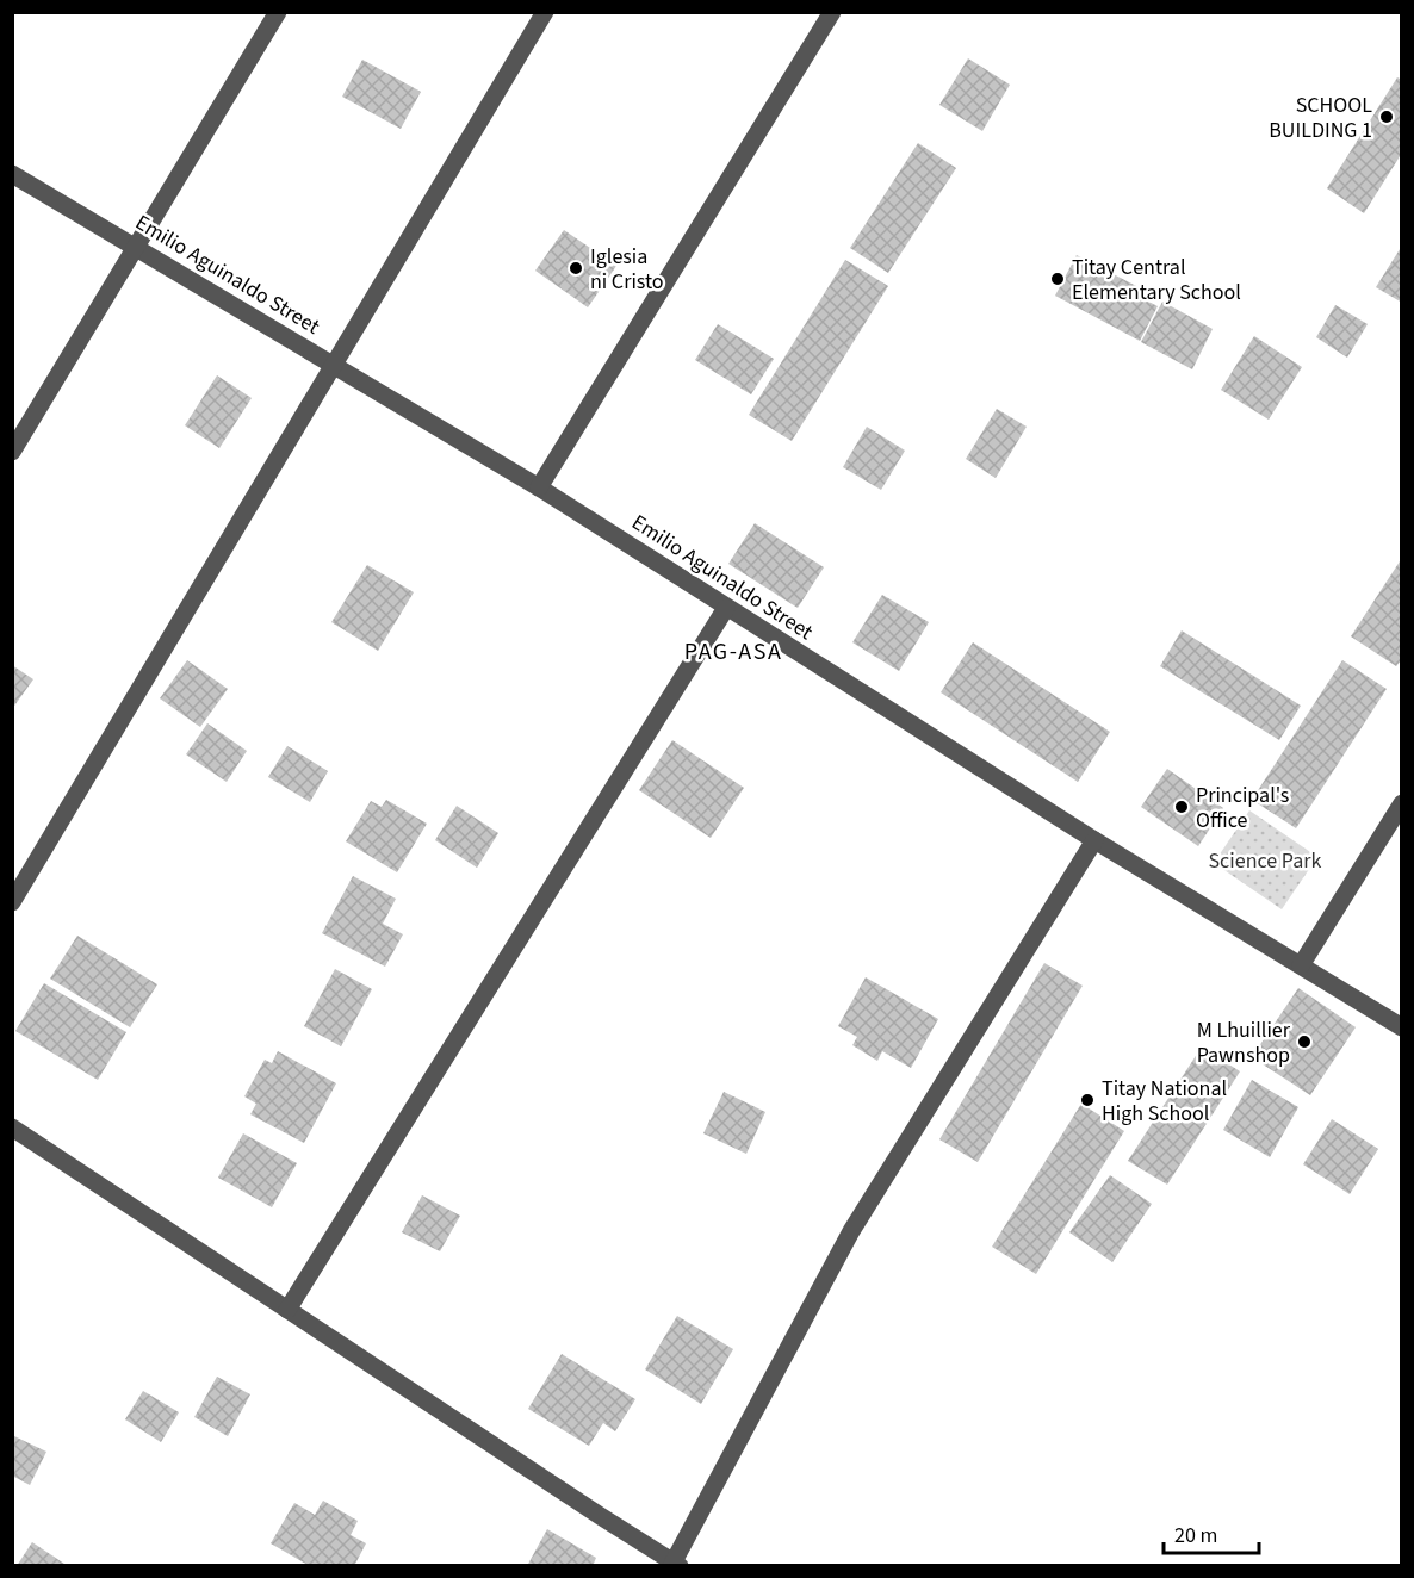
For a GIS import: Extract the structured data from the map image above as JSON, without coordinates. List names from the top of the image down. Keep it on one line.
{"streets":{"street":["Emilio Aguinaldo Street"]},"districts":["PAG-ASA"],"parks":["Science Park"],"places":["SCHOOL BUILDING 1","Iglesia ni Cristo","Titay Central Elementary School","Principal's Office","M Lhuillier Pawnshop","Titay National High School"],"scale_bar":"20 m"}
